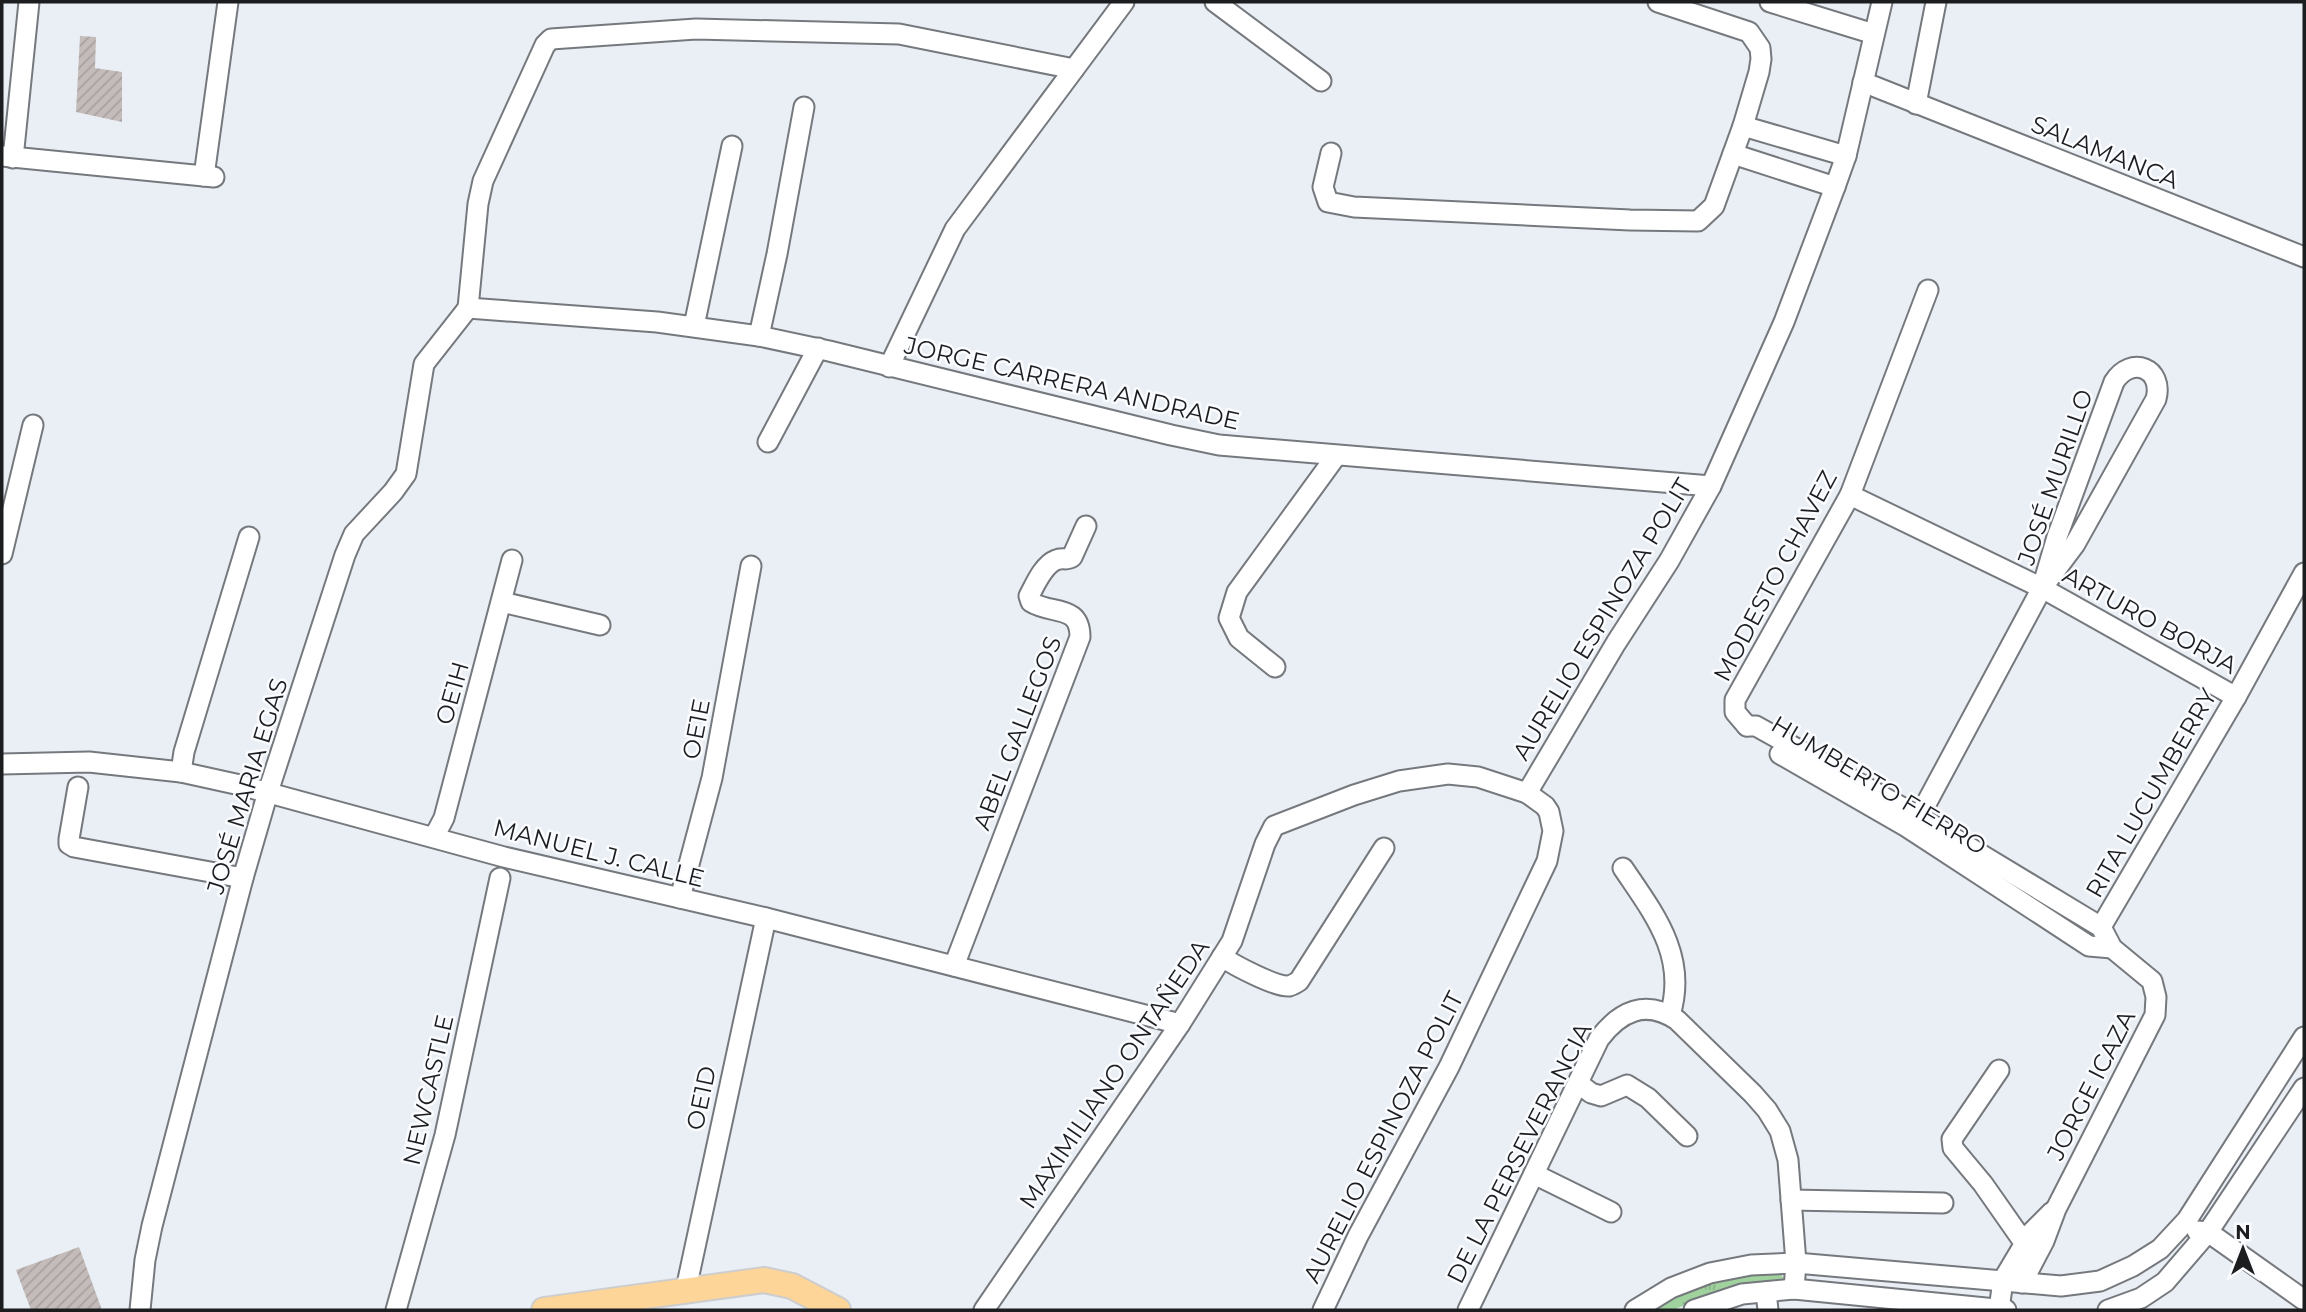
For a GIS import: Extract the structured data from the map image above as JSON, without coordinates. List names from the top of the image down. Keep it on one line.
{"streets":{"street":["SALAMANCA","JORGE CARRERA ANDRADE","JOSÉ MURILLO","MODESTO CHAVEZ","AURELIO ESPINOZA POLIT","ARTURO BORJA","OE1H","OE1E","ABEL GALLEGOS","HUMBERTO FIERRO","JOSÉ MARIA EGAS","RITA LUCUMBERRY","MANUEL J. CALLE","MAXIMILIANO ONTAÑEDA","JORGE ICAZA","NEWCASTLE","OE1D","DE LA PERSEVERANCIA"]},"crossings":[["SALAMANCA","AURELIO ESPINOZA POLIT"],["JORGE CARRERA ANDRADE","AURELIO ESPINOZA POLIT"],["JORGE CARRERA ANDRADE","JOSÉ MARIA EGAS"],["JOSÉ MURILLO","ARTURO BORJA"],["JOSÉ MURILLO","HUMBERTO FIERRO"],["MODESTO CHAVEZ","ARTURO BORJA"],["MODESTO CHAVEZ","HUMBERTO FIERRO"],["AURELIO ESPINOZA POLIT","MAXIMILIANO ONTAÑEDA"],["ARTURO BORJA","RITA LUCUMBERRY"],["OE1H","MANUEL J. CALLE"],["OE1E","MANUEL J. CALLE"],["ABEL GALLEGOS","MANUEL J. CALLE"],["HUMBERTO FIERRO","RITA LUCUMBERRY"],["HUMBERTO FIERRO","JORGE ICAZA"],["JOSÉ MARIA EGAS","MANUEL J. CALLE"],["MANUEL J. CALLE","MAXIMILIANO ONTAÑEDA"],["MANUEL J. CALLE","OE1D"]],"north":"top"}
